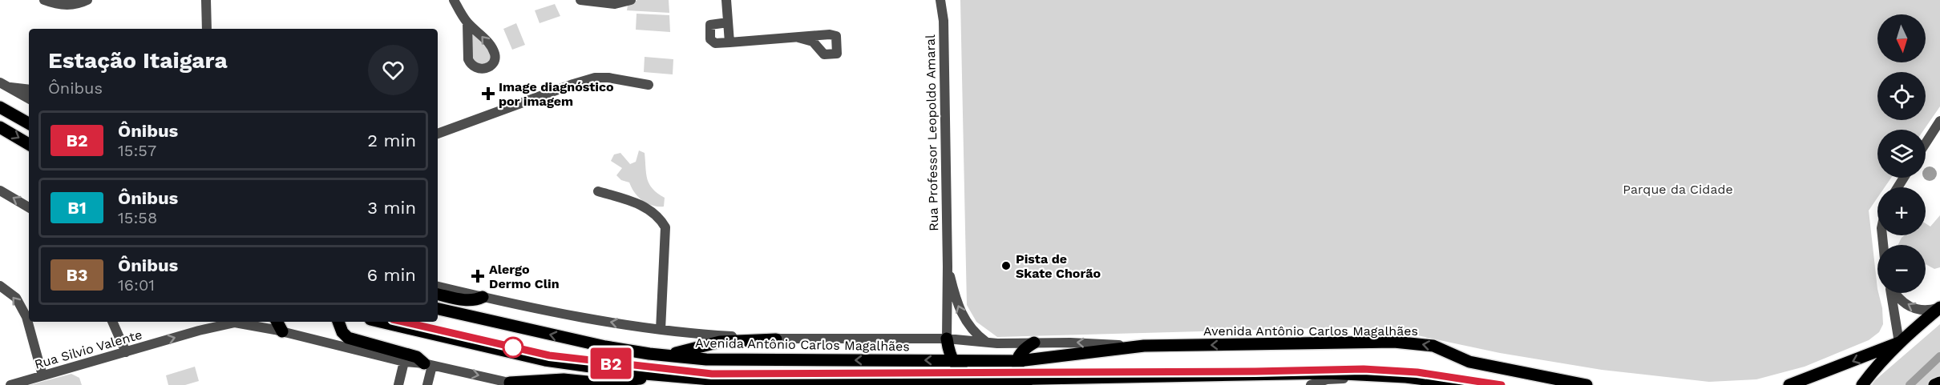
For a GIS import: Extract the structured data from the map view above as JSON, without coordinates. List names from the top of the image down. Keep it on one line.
{"streets":{"main road":["Avenida Antônio Carlos Magalhães"],"street":["Rua Professor Leopoldo Amaral","Rua Silvio Valente"]},"crossings":[["Rua Professor Leopoldo Amaral","Avenida Antônio Carlos Magalhães"]],"one_way":["Rua Silvio Valente"],"parks":["Parque da Cidade"],"places":{"health":["Image diagnóstico por imagem","Alergo Dermo Clin"],"other":["Pista de Skate Chorão"]},"lines":["bus line B2"],"north":"bottom","page":{"on_map":"B2","map_buttons":["+","−"],"heading":["Estação Itaigara","Ônibus"],"list":[{"mark":"B2","name":"Ônibus","note":"15:57","value":"2 min"},{"mark":"B1","name":"Ônibus","note":"15:58","value":"3 min"},{"mark":"B3","name":"Ônibus","note":"16:01","value":"6 min"}]}}
